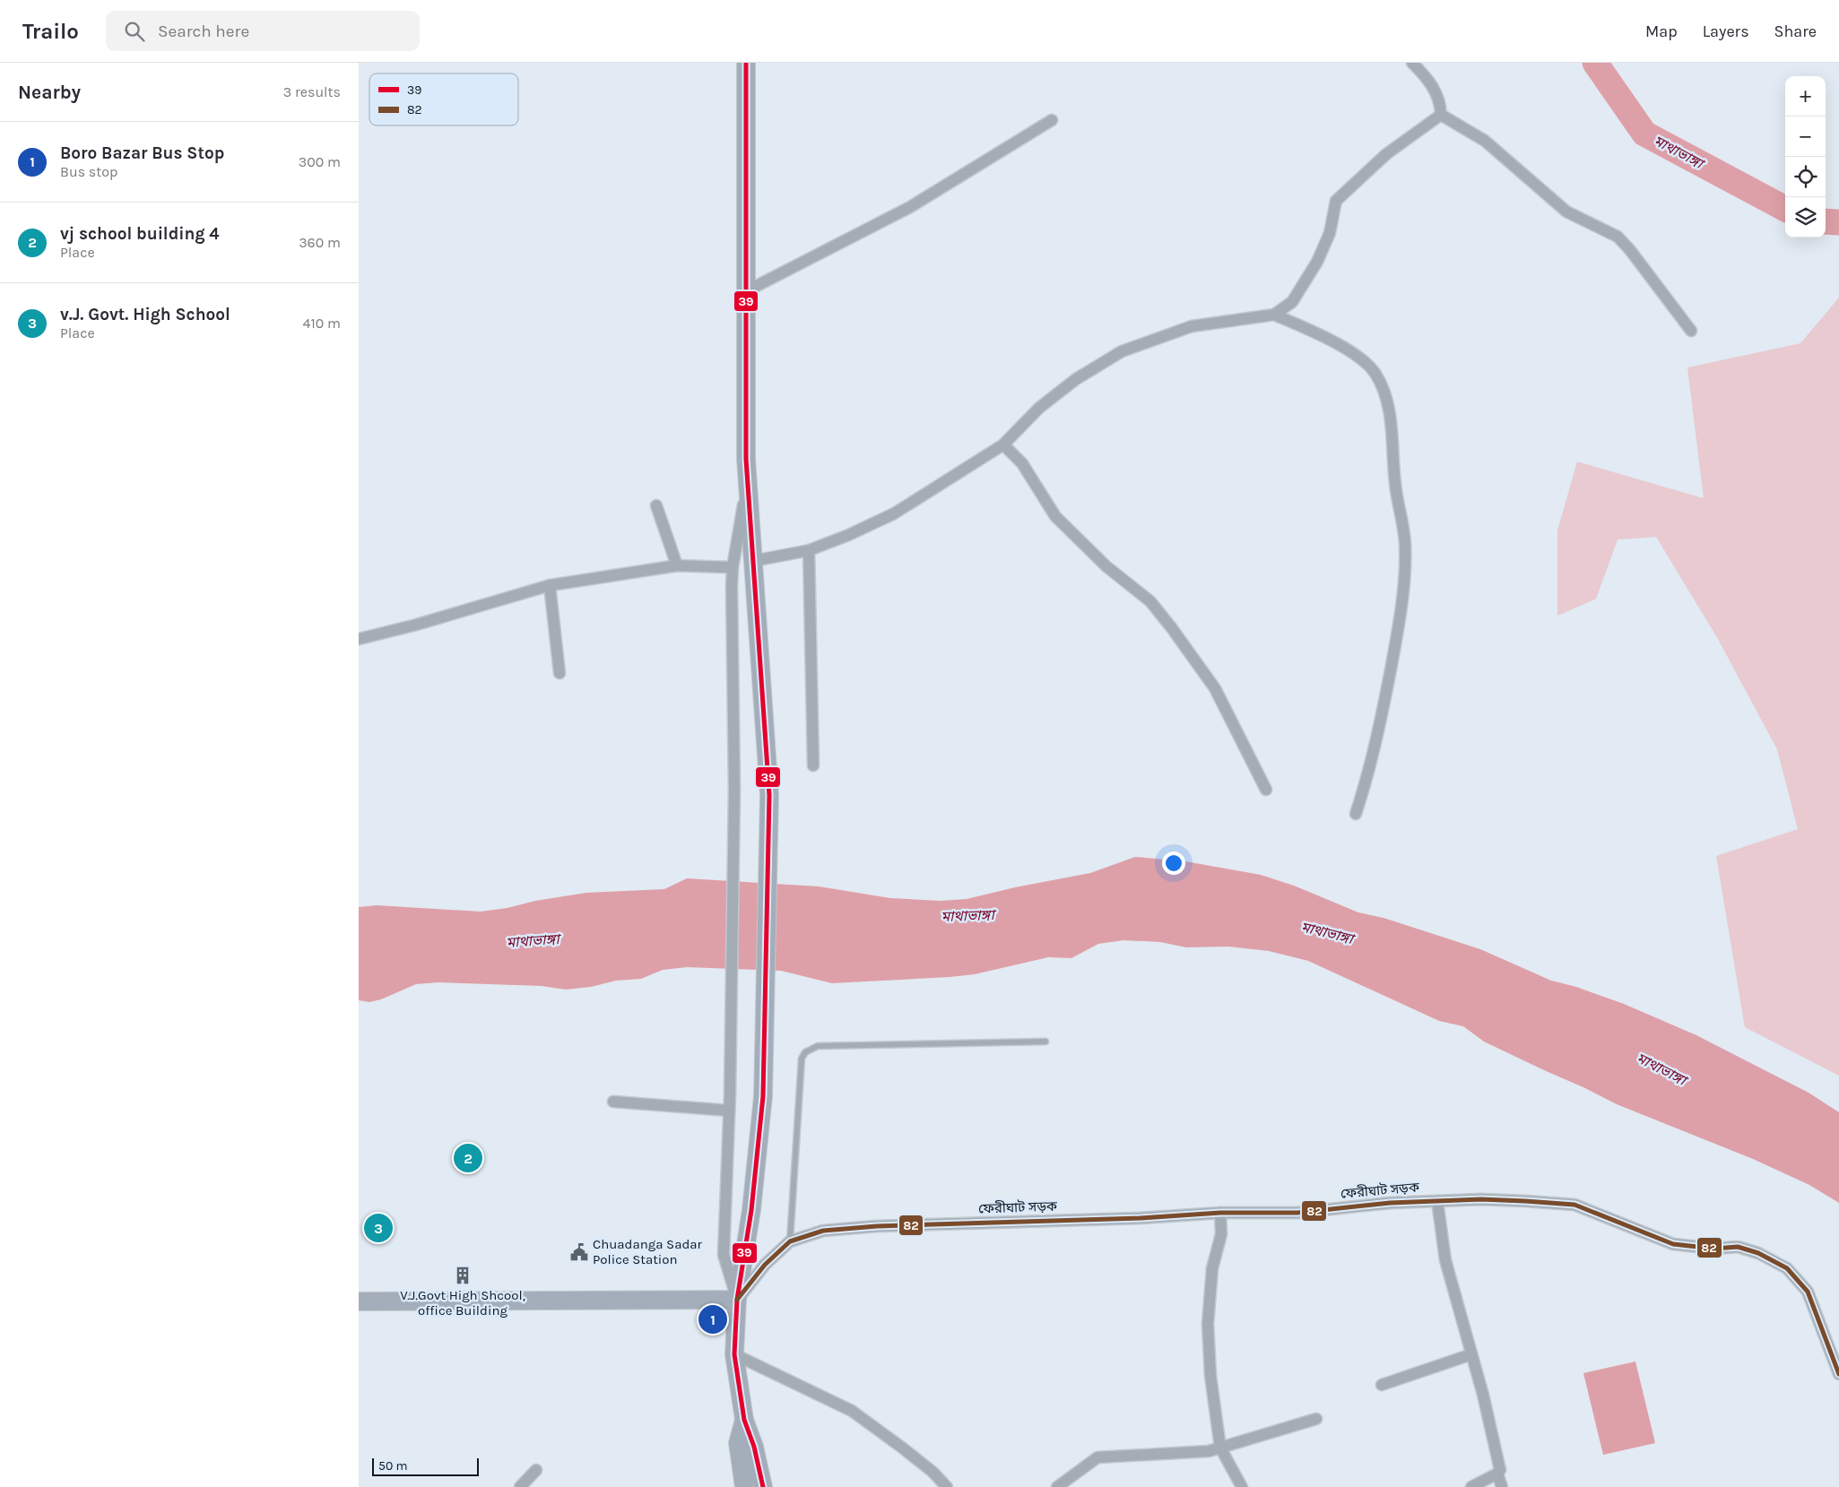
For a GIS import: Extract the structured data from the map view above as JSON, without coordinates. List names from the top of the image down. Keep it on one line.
{"streets":{"street":["ফেরীঘাট সড়ক"]},"water":["মাথাভাঙ্গা"],"places":{"public building":["Chuadanga Sadar Police Station"],"building":["V.J.Govt High Shcool, office Building"]},"lines":["transit line 39","transit line 82"],"legend":["39","82"],"scale_bar":"50 m","page":{"header":"Trailo","search":"Search here","nav":["Map","Layers","Share"],"heading":["Nearby","3 results"],"map_buttons":["+","−"],"list":[{"mark":"1","name":"Boro Bazar Bus Stop","note":"Bus stop","value":"300 m"},{"mark":"2","name":"vj school building 4","note":"Place","value":"360 m"},{"mark":"3","name":"v.J. Govt. High School","note":"Place","value":"410 m"}],"pins":["2","3","1"],"scale":"50 m"}}
